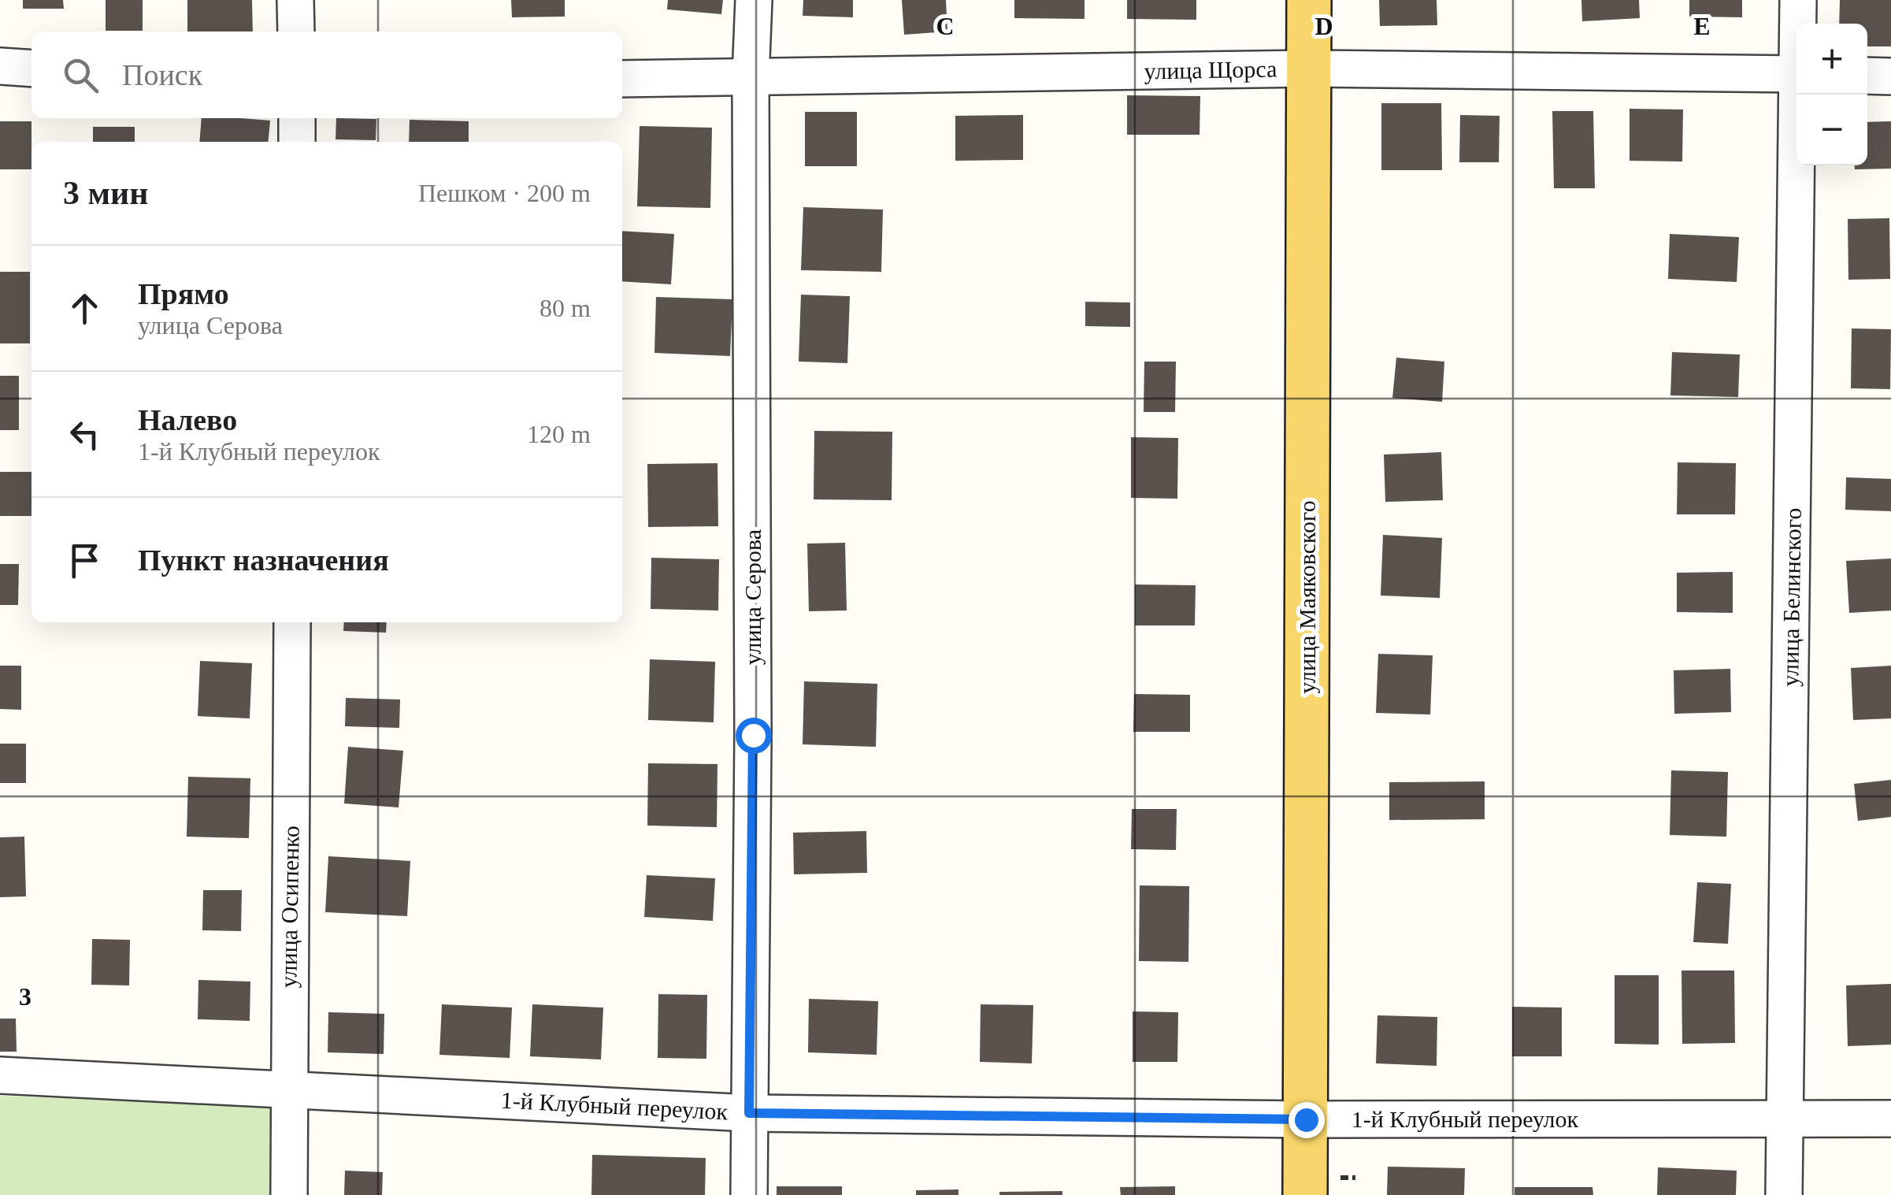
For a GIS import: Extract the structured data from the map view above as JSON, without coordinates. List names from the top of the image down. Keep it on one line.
{"streets":{"main road":["улица Маяковского"],"street":["улица Щорса","улица Серова","улица Белинского","улица Осипенко","1-й Клубный переулок"]},"crossings":[["улица Щорса","улица Серова"],["улица Щорса","улица Маяковского"],["улица Серова","1-й Клубный переулок"],["улица Маяковского","1-й Клубный переулок"],["улица Белинского","1-й Клубный переулок"],["улица Осипенко","1-й Клубный переулок"]],"page":{"map_buttons":["+","−"],"search":"Поиск","heading":["3 мин","Пешком · 200 m"],"list":[["Прямо","улица Серова","80 m"],["Налево","1-й Клубный переулок","120 m"],"Пункт назначения"]},"grid":{"columns":["C","D","E"],"rows":["3"]}}
